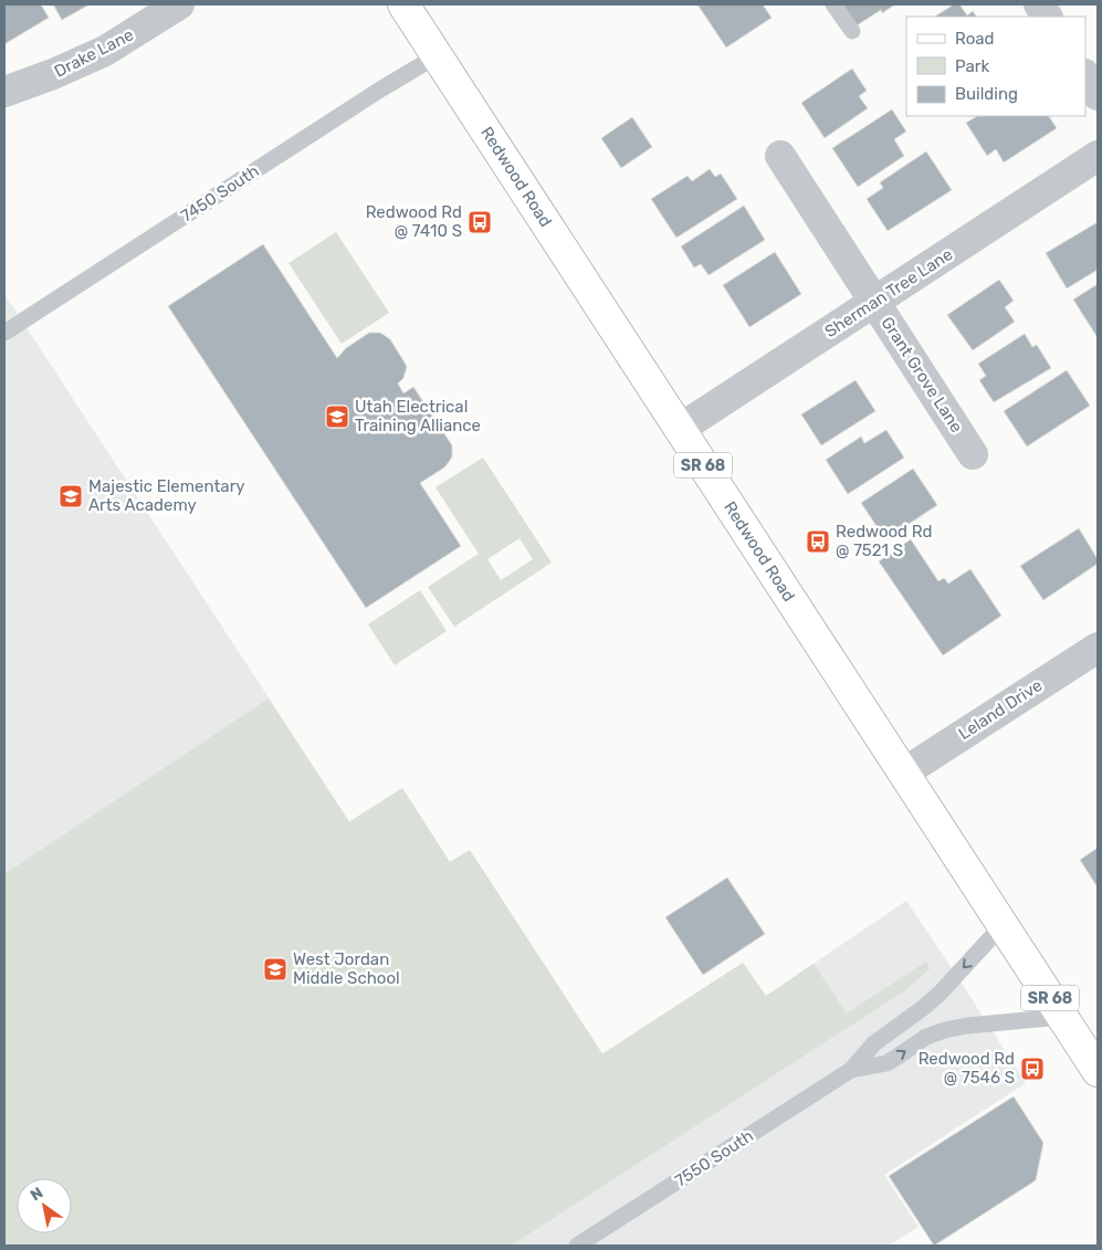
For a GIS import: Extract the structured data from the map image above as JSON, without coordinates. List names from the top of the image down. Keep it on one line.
{"streets":{"main road":["Redwood Road","SR 68"],"street":["Drake Lane","Sherman Tree Lane","Grant Grove Lane","Leland Drive"],"lane":["7450 South","7550 South"]},"crossings":[["Redwood Road","7450 South"],["Redwood Road","Sherman Tree Lane"],["Redwood Road","Leland Drive"],["Redwood Road","7550 South"],["Sherman Tree Lane","Grant Grove Lane"]],"places":{"bus stop":["Redwood Rd @ 7410 S","Redwood Rd @ 7521 S","Redwood Rd @ 7546 S"],"school or university":["Utah Electrical Training Alliance","Majestic Elementary Arts Academy","West Jordan Middle School"]},"legend":["Road","Park","Building"],"north":"top left"}
